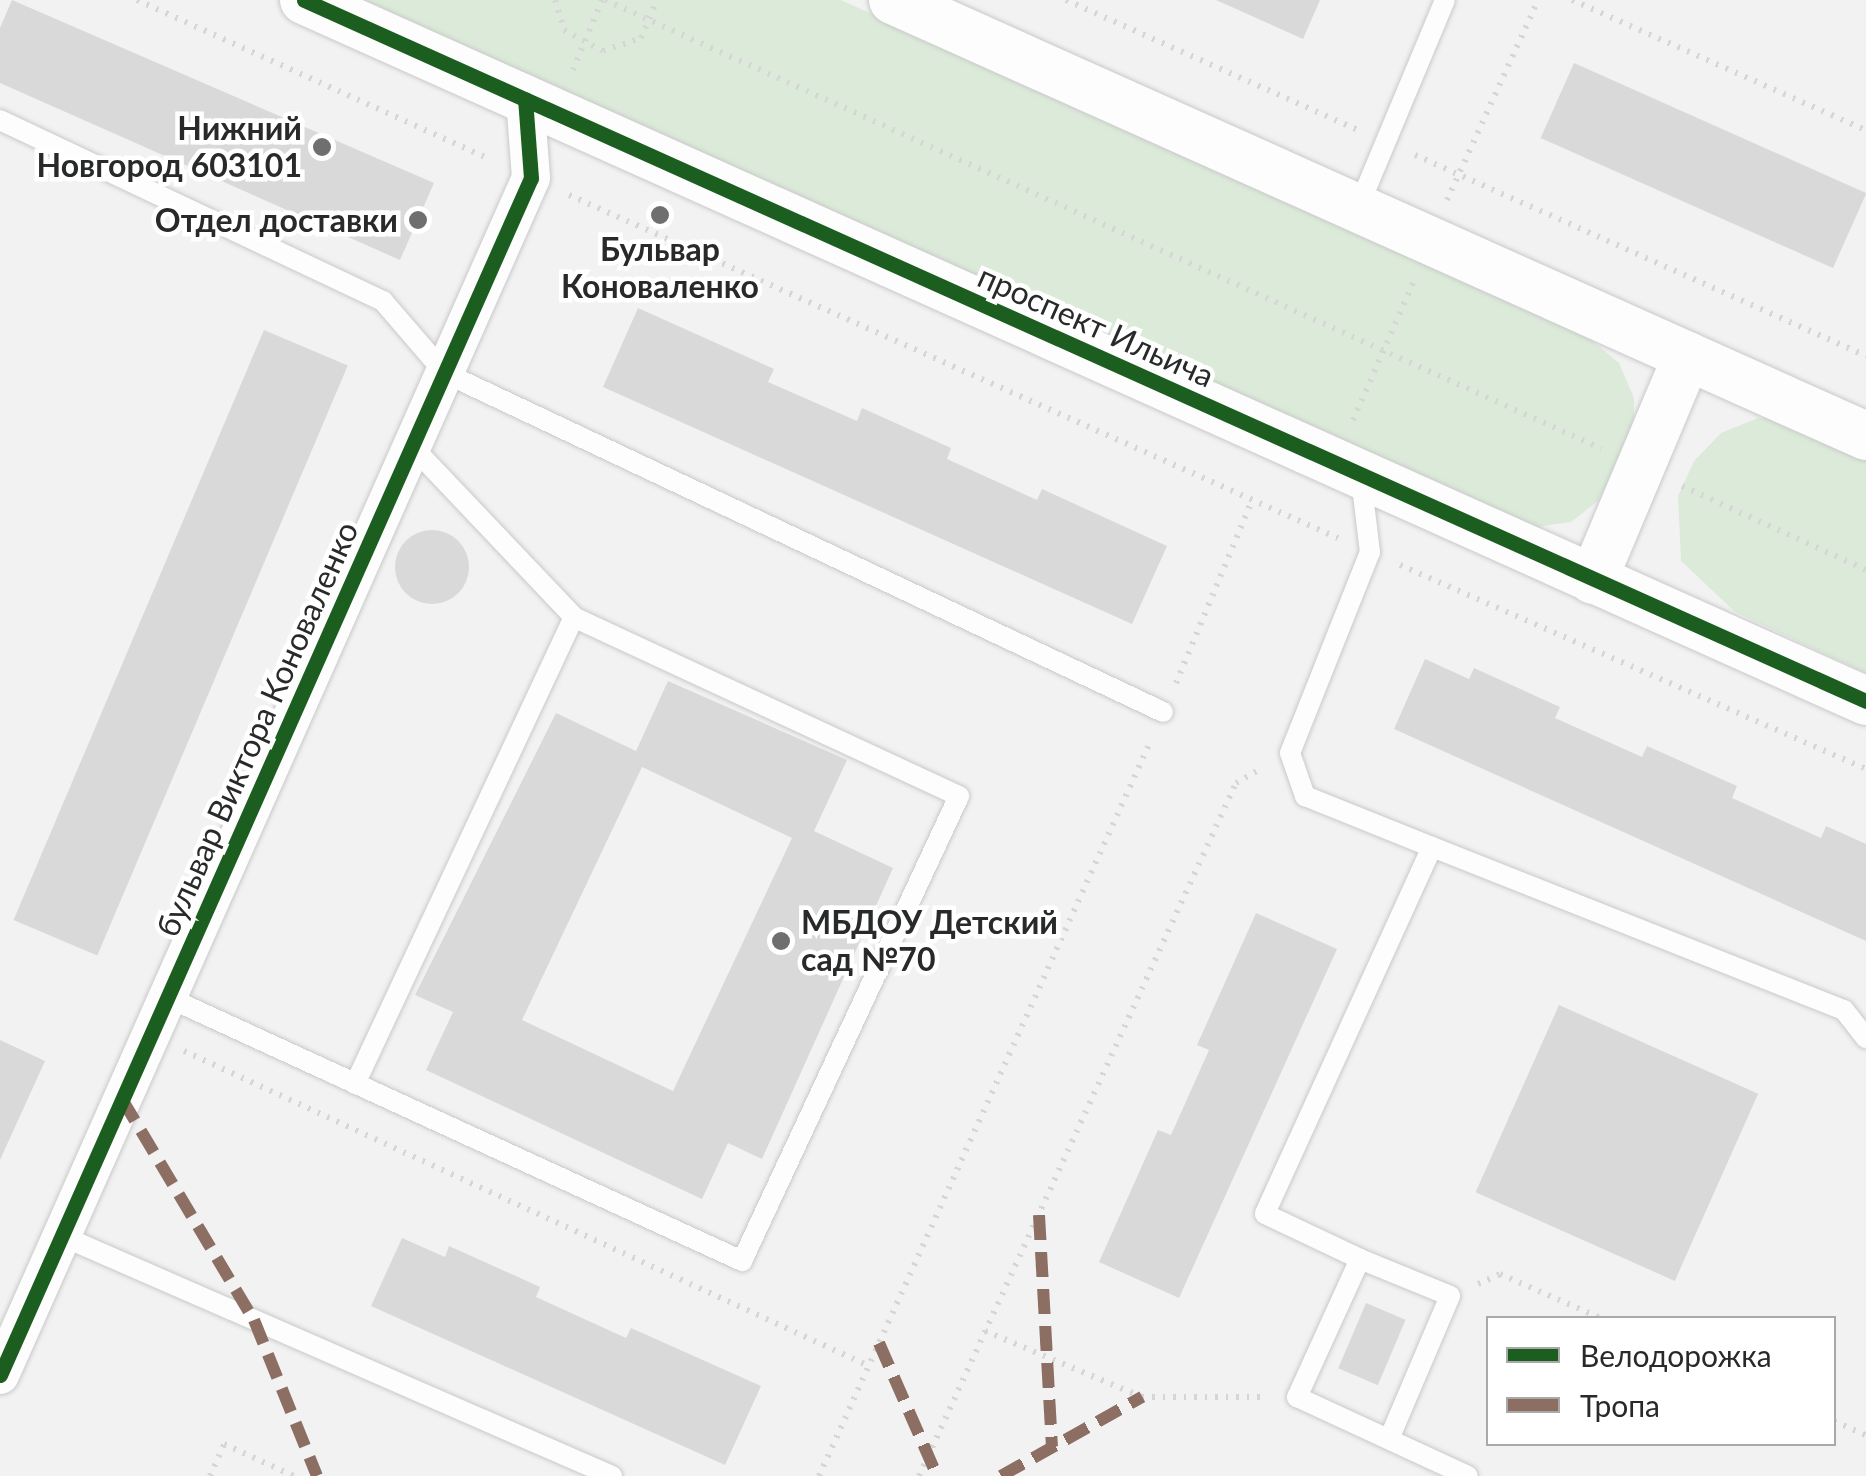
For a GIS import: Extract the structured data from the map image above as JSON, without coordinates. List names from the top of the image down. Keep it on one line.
{"streets":{"street":["проспект Ильича","бульвар Виктора Коноваленко"]},"crossings":[["проспект Ильича","бульвар Виктора Коноваленко"]],"places":["Нижний Новгород 603101","Бульвар Коноваленко","Отдел доставки","МБДОУ Детский сад №70"],"legend":["Велодорожка","Тропа"]}
